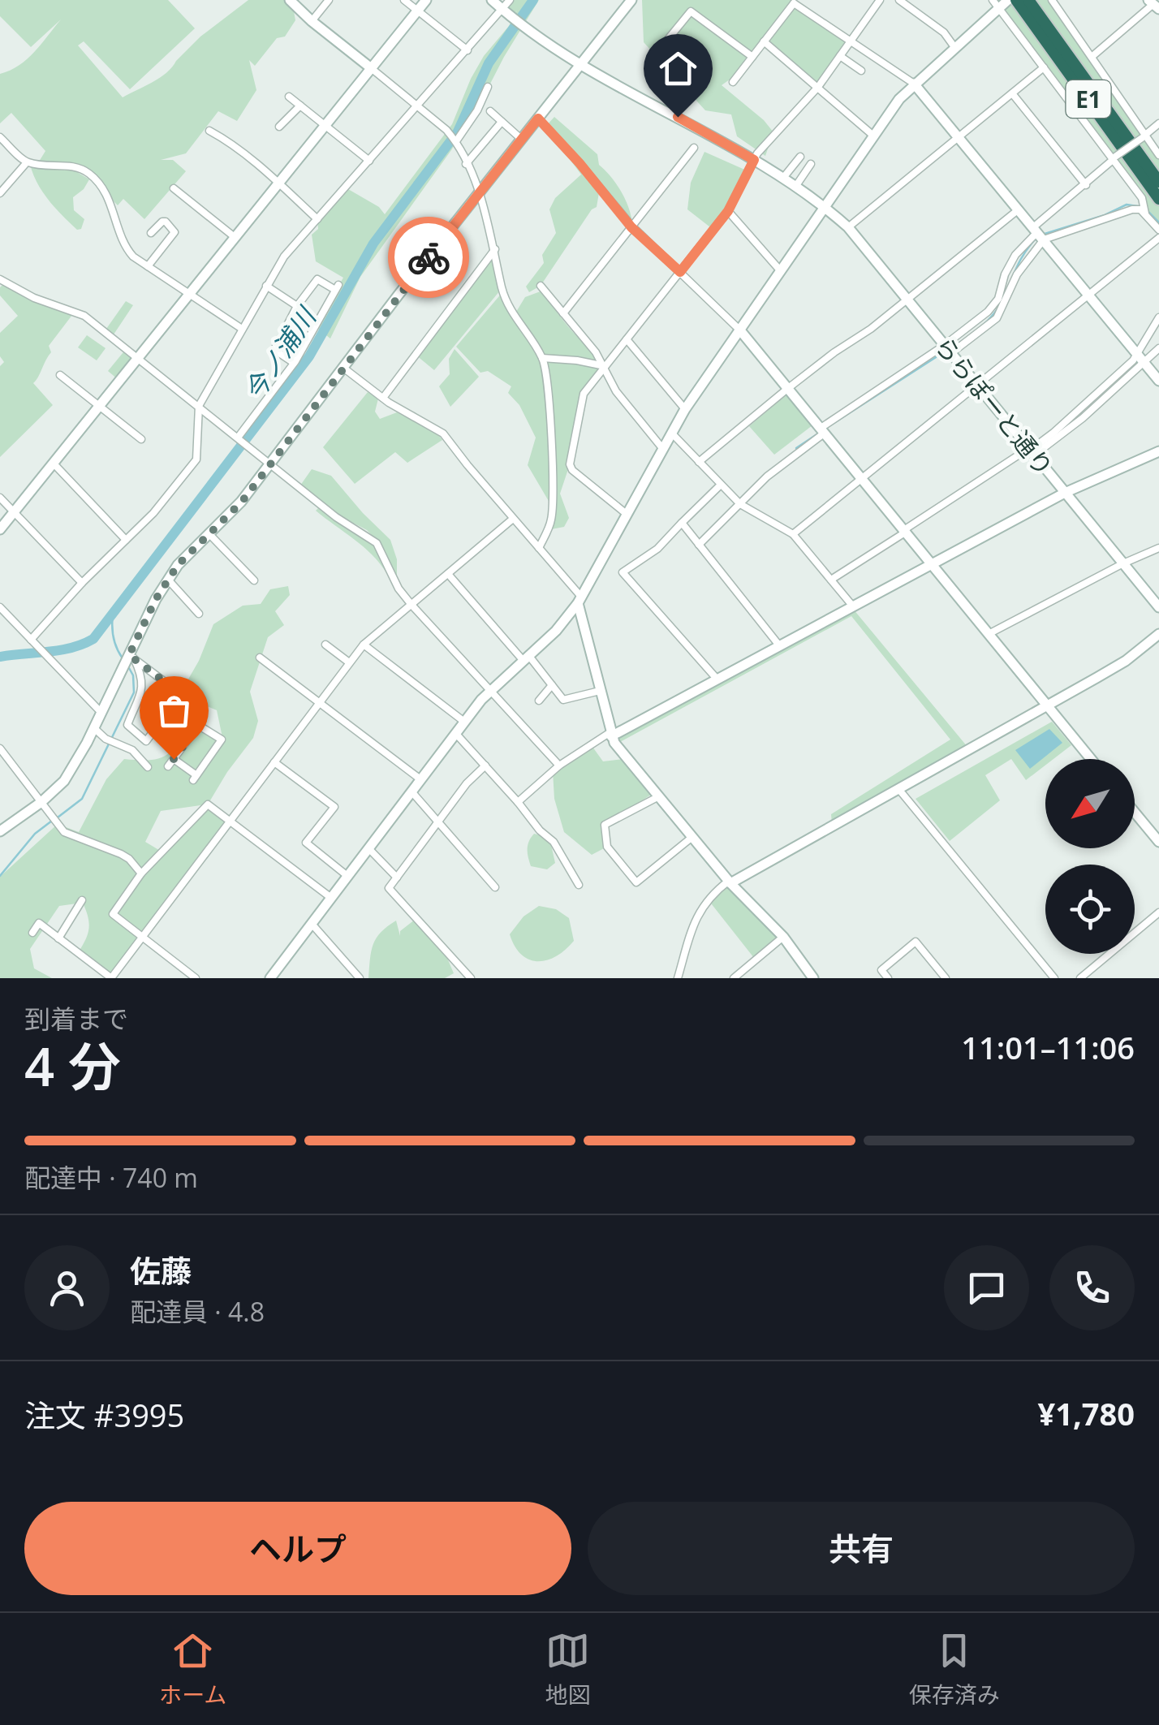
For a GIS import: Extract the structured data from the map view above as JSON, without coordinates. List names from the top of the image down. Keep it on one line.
{"streets":{"highway":["E1"],"street":["ららぽーと通り"]},"water":["今ノ浦川"],"north":"bottom left","page":{"heading":["4 分","到着まで","11:01–11:06"],"panel":["佐藤","配達員 · 4.8","注文 #3995","¥1,780"],"bar":"配達中 · 740 m","buttons":["ヘルプ","共有"],"tabs":["ホーム","地図","保存済み"]}}
